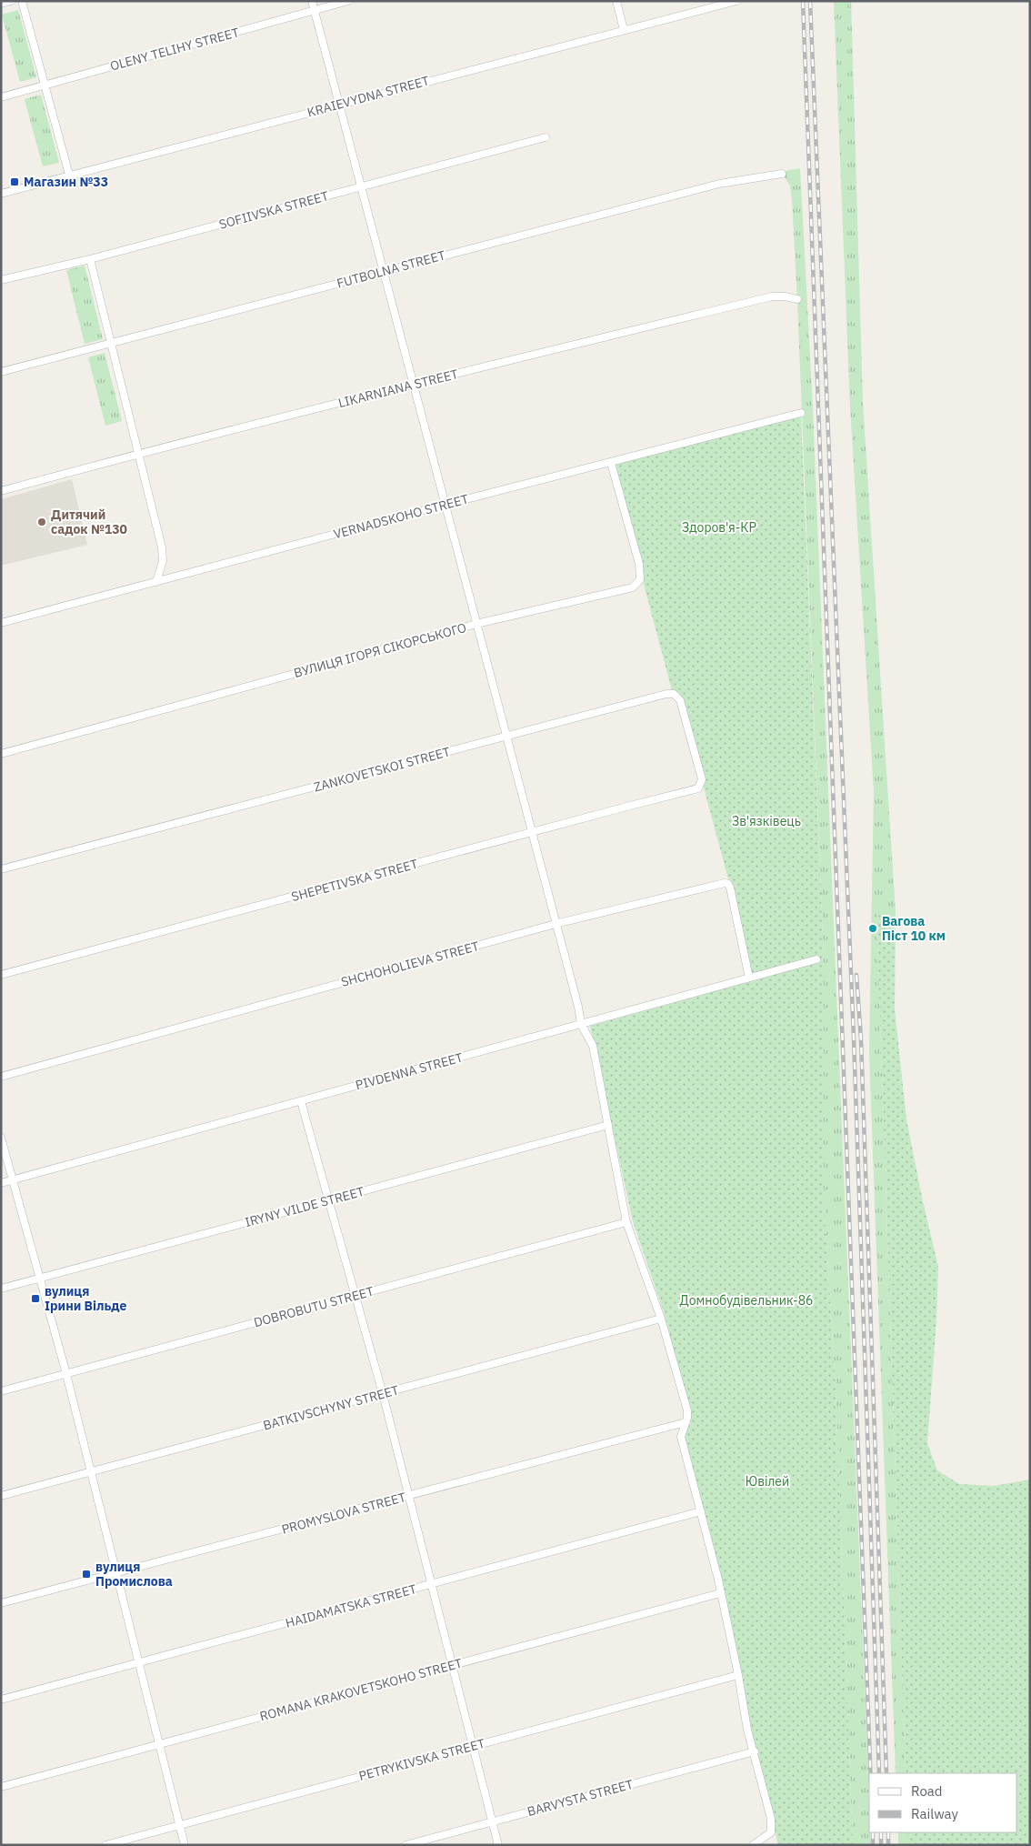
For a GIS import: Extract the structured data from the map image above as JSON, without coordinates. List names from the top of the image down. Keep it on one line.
{"streets":{"street":["OLENY TELIHY STREET","KRAIEVYDNA STREET","SOFIIVSKA STREET","FUTBOLNA STREET","LIKARNIANA STREET","VERNADSKOHO STREET","ВУЛИЦЯ ІГОРЯ СІКОРСЬКОГО","ZANKOVETSKOI STREET","SHEPETIVSKA STREET","SHCHOHOLIEVA STREET","PIVDENNA STREET","IRYNY VILDE STREET","DOBROBUTU STREET","BATKIVSCHYNY STREET","PROMYSLOVA STREET","HAIDAMATSKA STREET","ROMANA KRAKOVETSKOHO STREET","PETRYKIVSKA STREET","BARVYSTA STREET"]},"crossings":[["VERNADSKOHO STREET","ВУЛИЦЯ ІГОРЯ СІКОРСЬКОГО"],["ZANKOVETSKOI STREET","SHEPETIVSKA STREET"],["SHCHOHOLIEVA STREET","PIVDENNA STREET"]],"parks":["Здоров'я-КР","Зв'язківець","Домнобудівельник-86","Ювілей"],"places":{"transit":["Магазин №33","вулиця Ірини Вільде","вулиця Промислова"],"other":["Дитячий садок №130","Вагова Піст 10 км"]},"legend":["Road","Railway"]}
